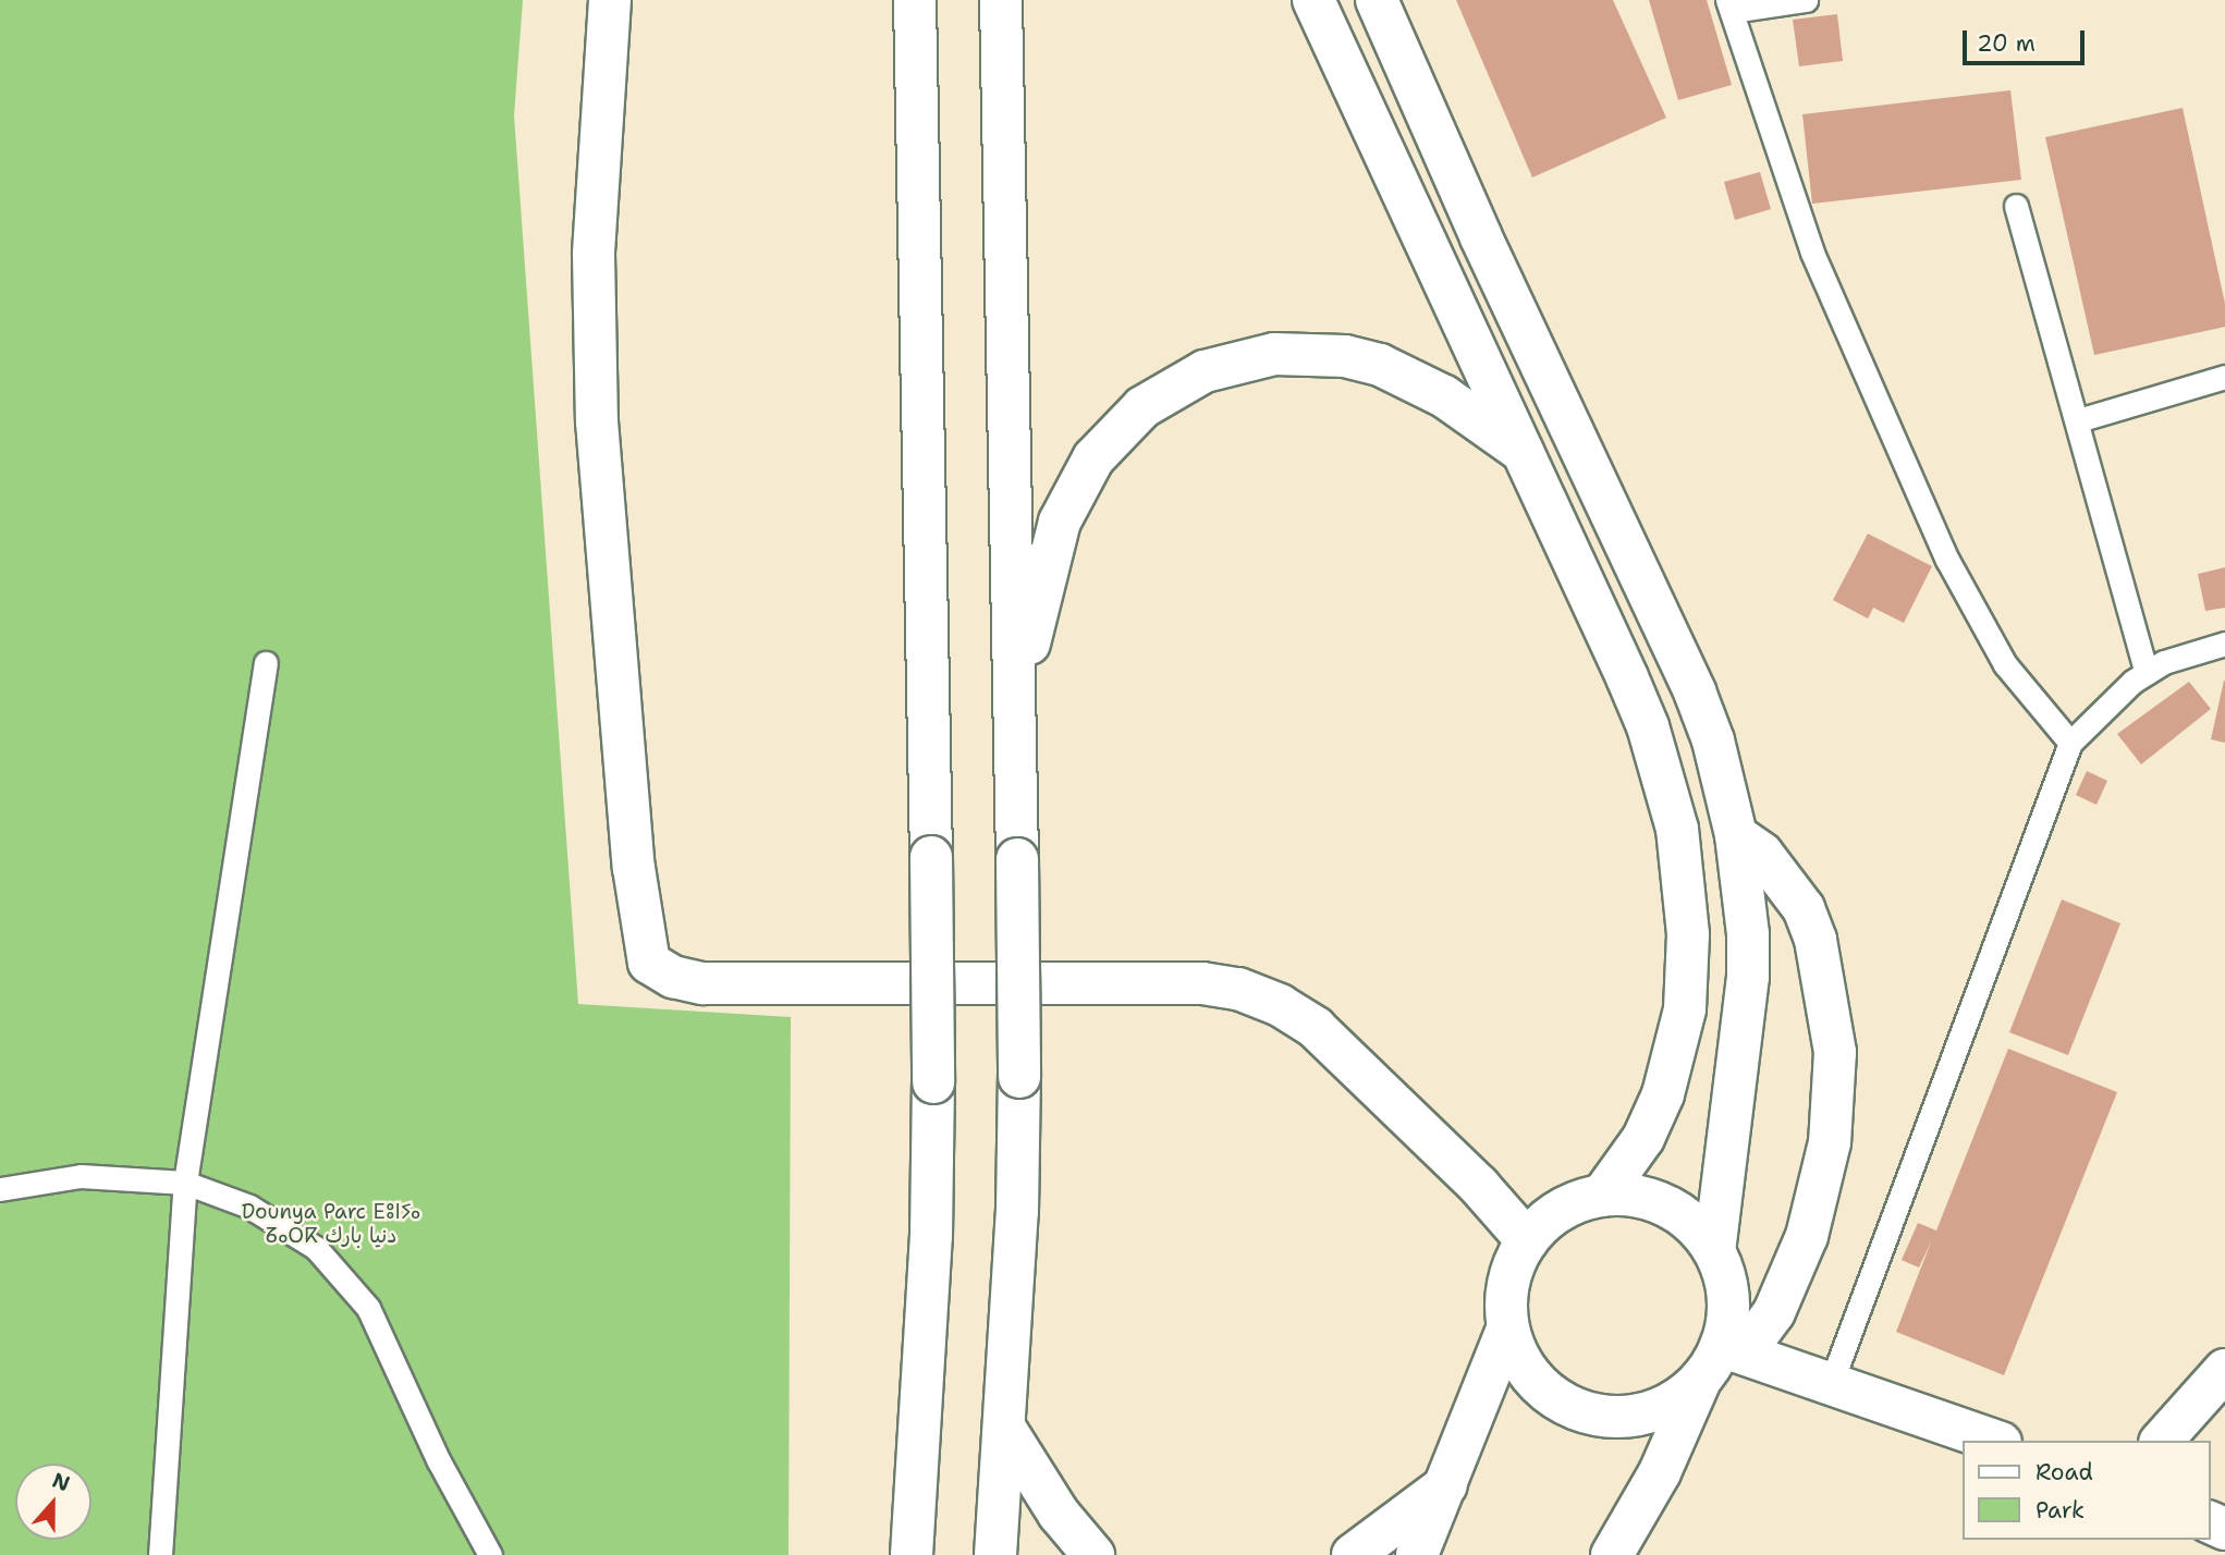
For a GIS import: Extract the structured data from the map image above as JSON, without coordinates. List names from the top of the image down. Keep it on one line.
{"parks":["Dounya Parc ⴹⵓⵏⵢⴰ ⵒⴰⵔⴽ دنيا بارك"],"legend":["Road","Park"],"scale_bar":"20 m","north":"top"}
